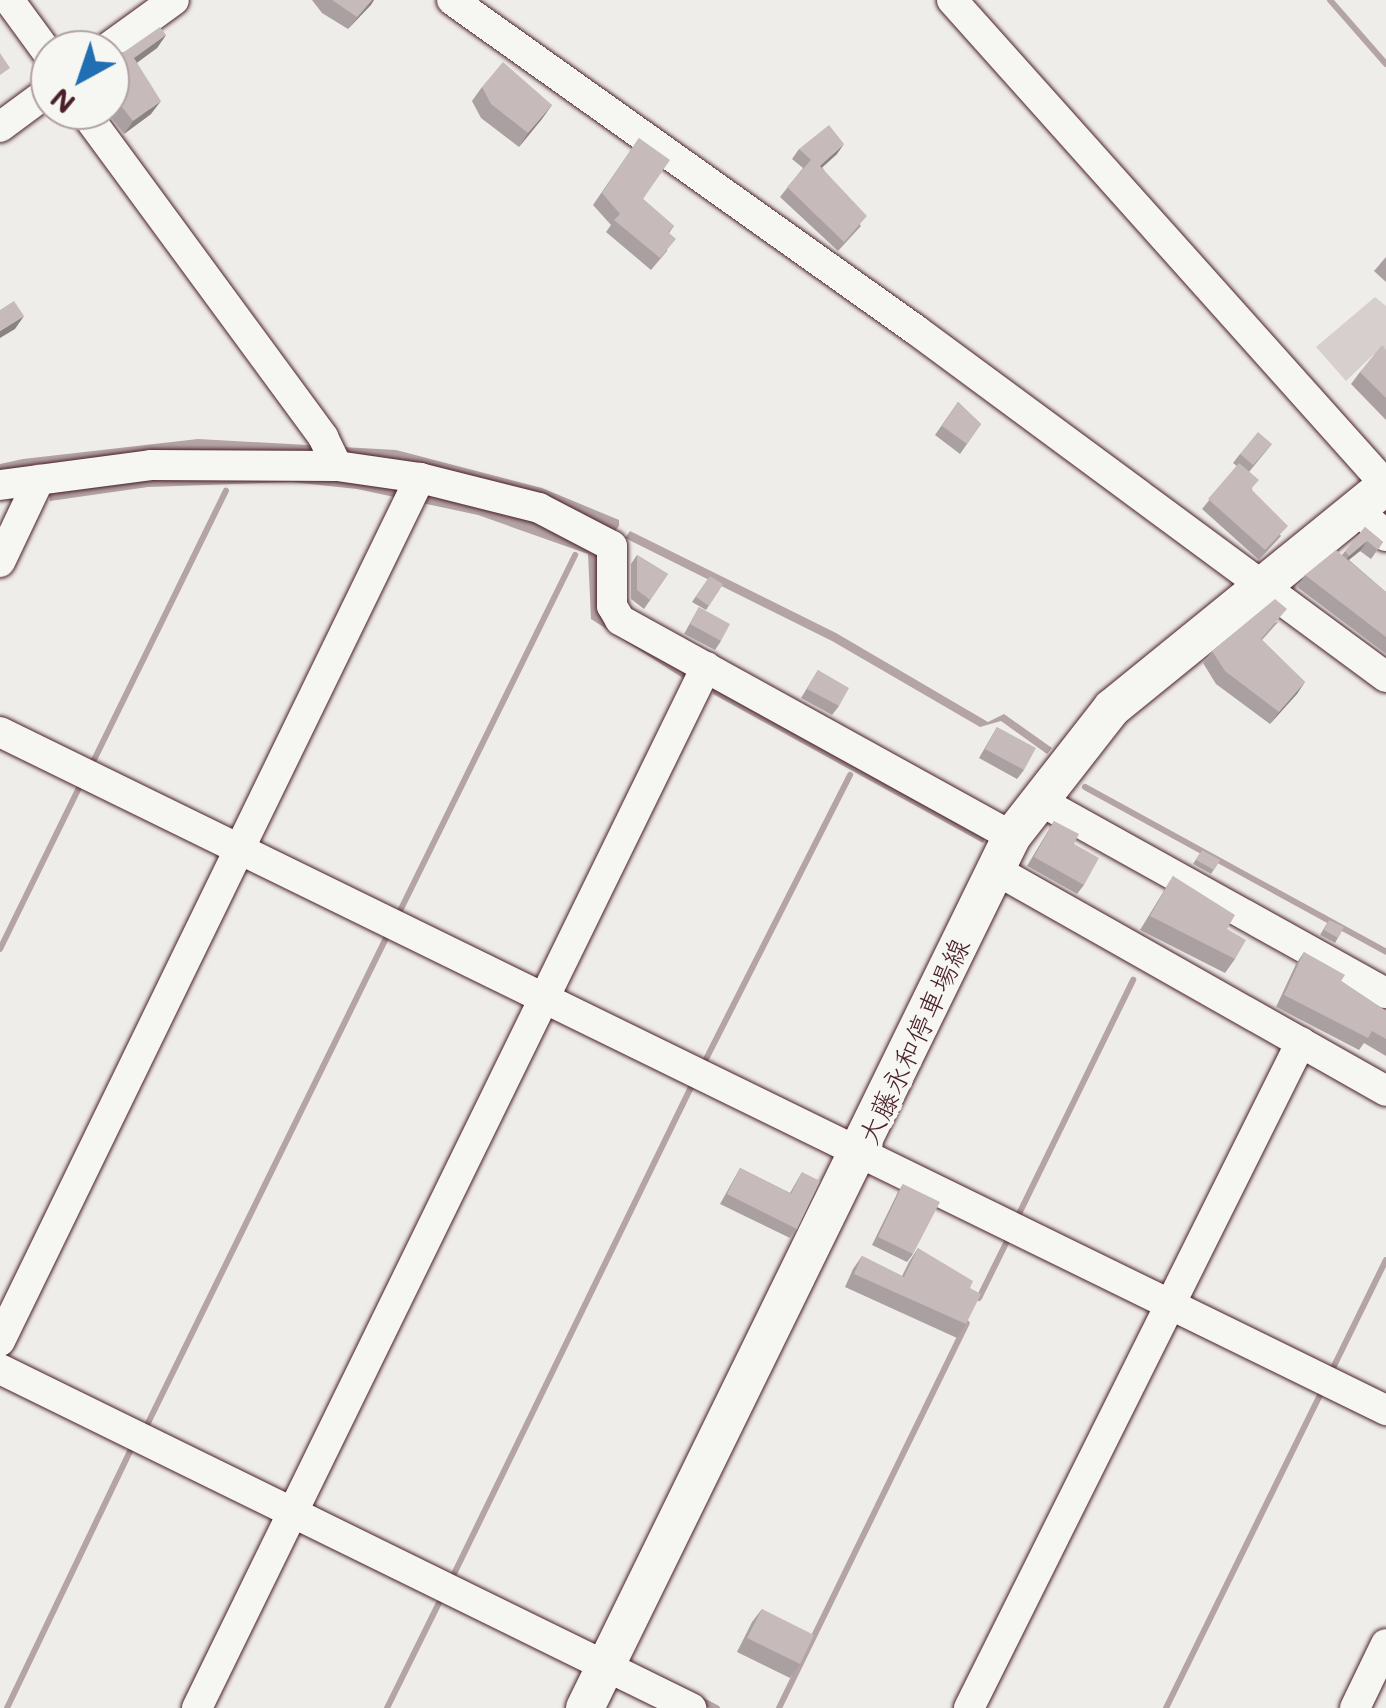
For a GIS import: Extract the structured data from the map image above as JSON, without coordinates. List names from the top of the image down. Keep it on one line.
{"streets":{"main road":["大藤永和停車場線"]},"north":"bottom left"}
